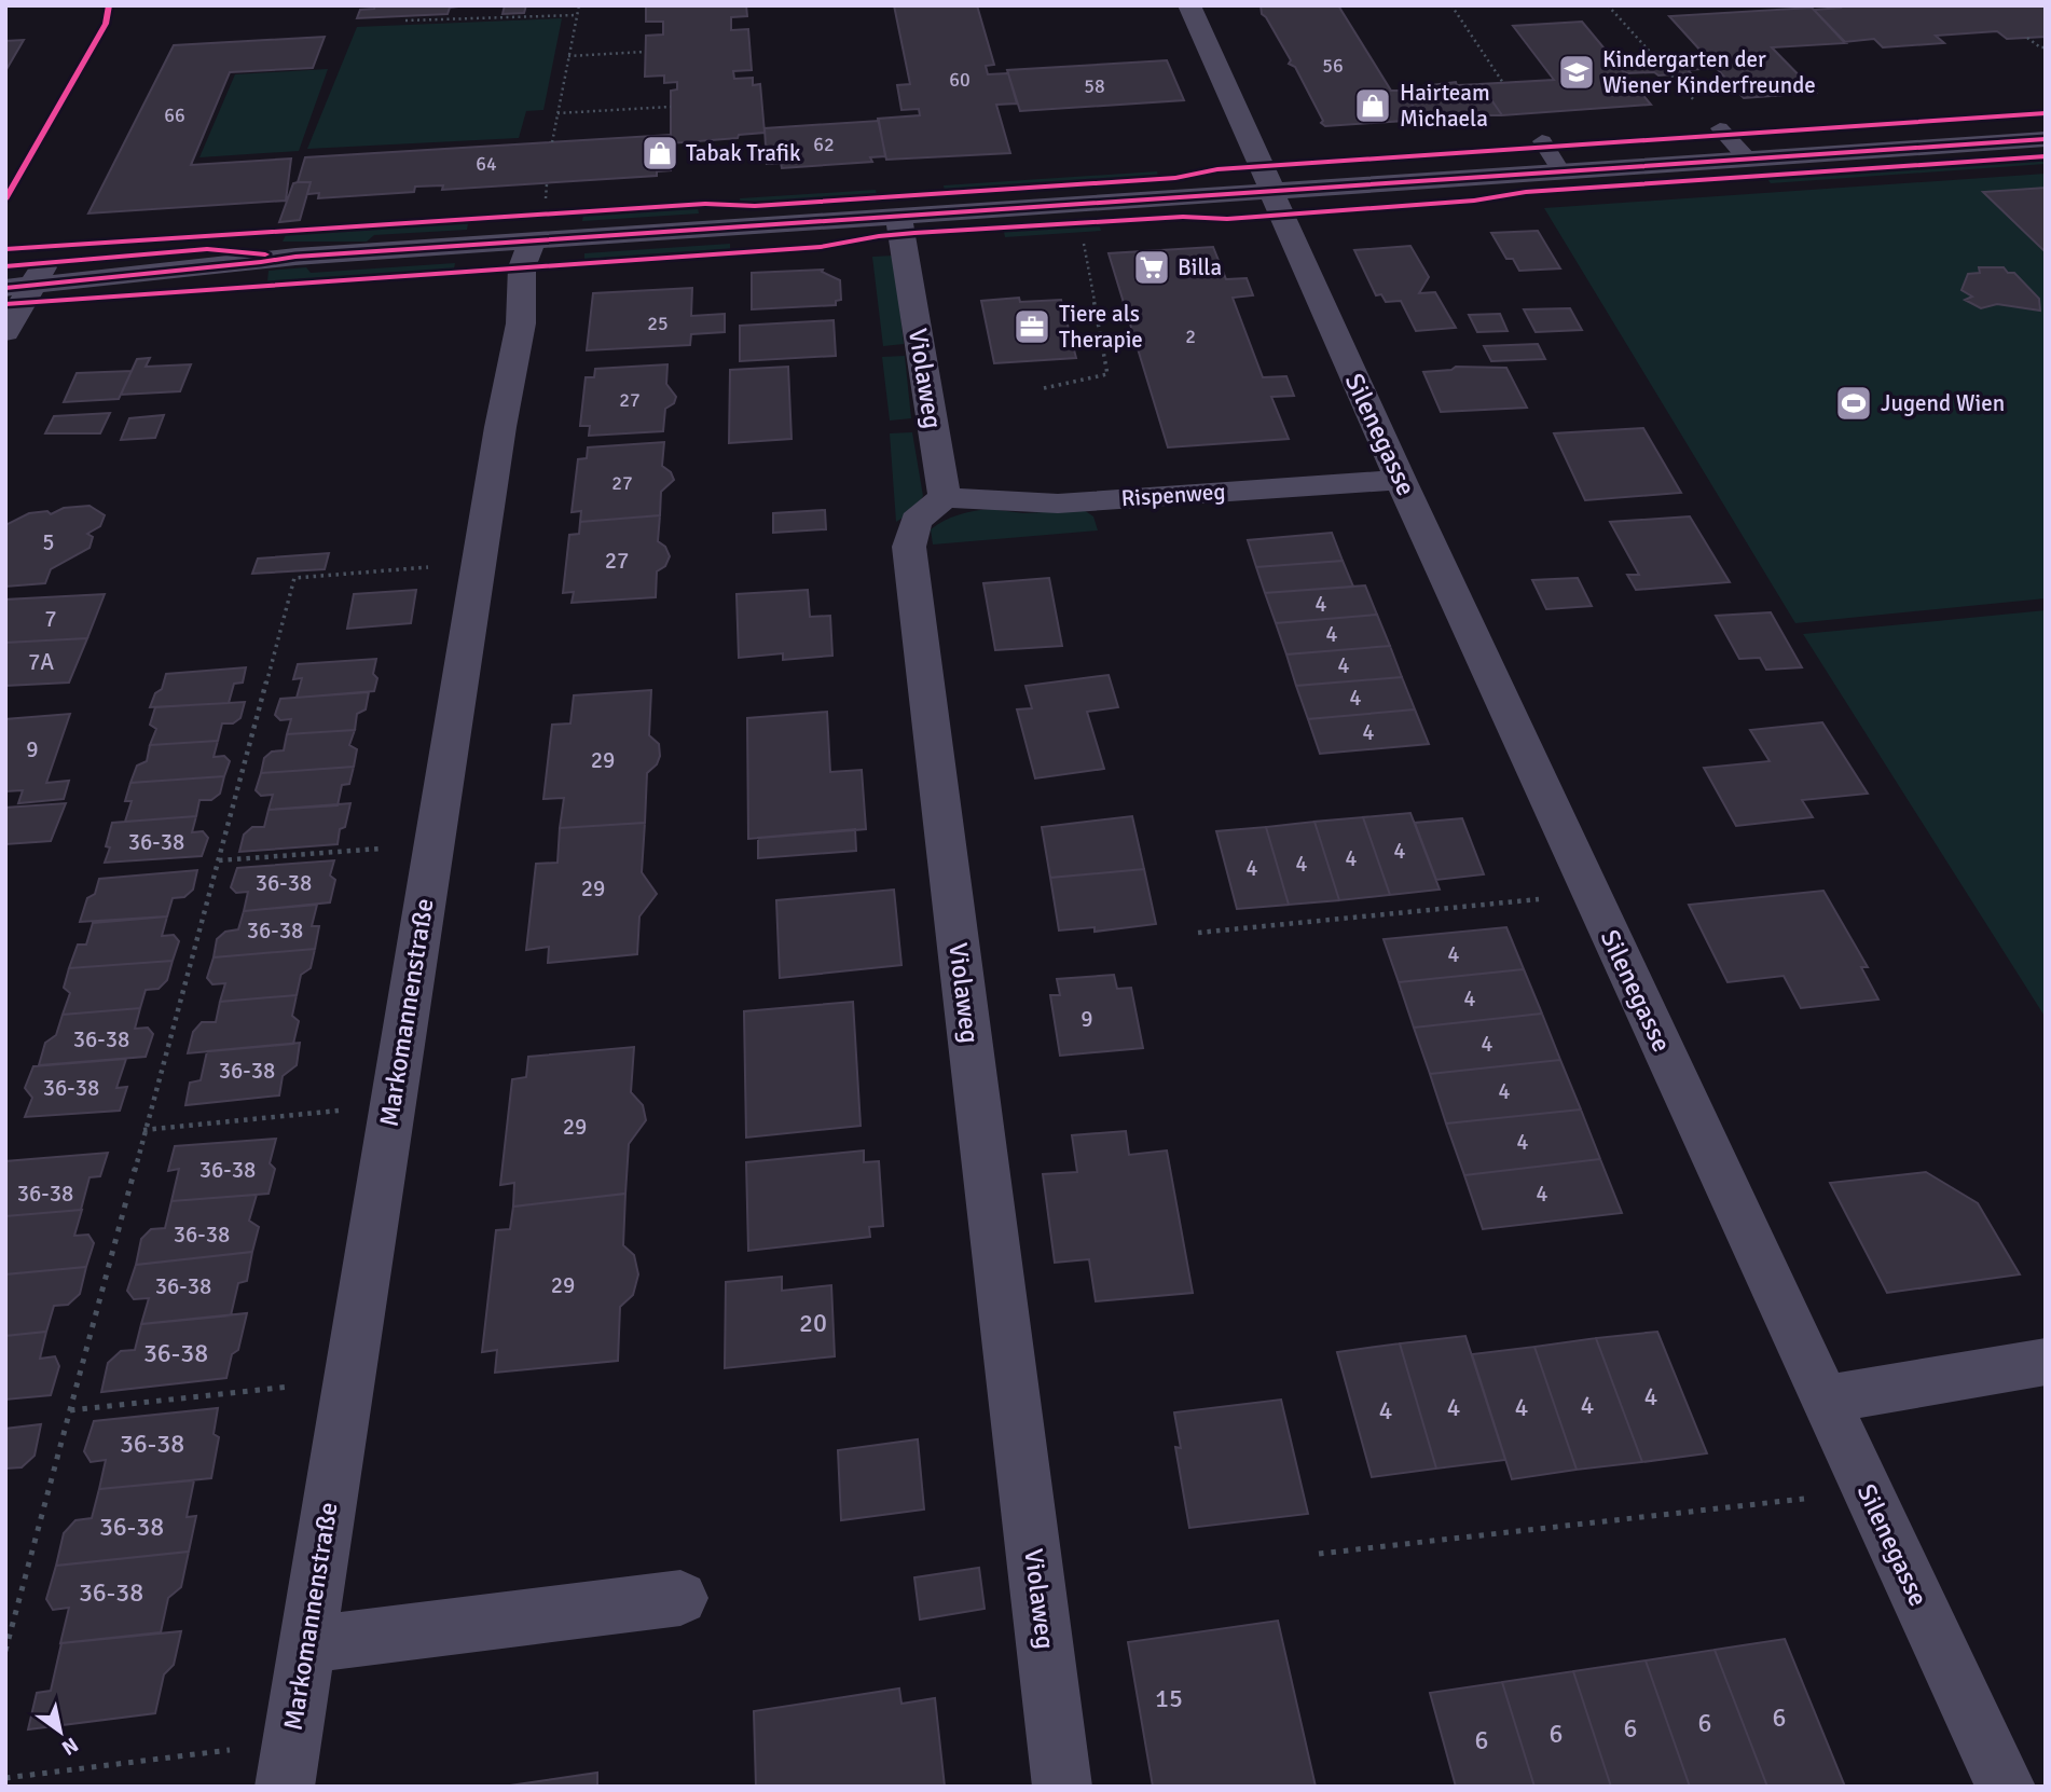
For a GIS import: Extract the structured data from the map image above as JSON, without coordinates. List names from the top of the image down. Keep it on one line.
{"streets":{"street":["Violaweg","Silenegasse","Rispenweg","Markomannenstraße"]},"crossings":[["Violaweg","Rispenweg"],["Silenegasse","Rispenweg"]],"places":{"school or university":["Kindergarten der Wiener Kinderfreunde"],"shop":["Hairteam Michaela","Tabak Trafik"],"supermarket":["Billa"],"office":["Tiere als Therapie"],"sports":["Jugend Wien"]},"house_numbers":["56","60","58","66","62","64","25","2","27","27","5","27","4","7","4","7A","4","4","4","9","29","36-38","4","4","4","4","36-38","29","36-38","4","4","9","36-38","4","36-38","36-38","4","29","4","36-38","36-38","4","36-38","29","36-38","20","36-38","4","4","4","4","4","36-38","36-38","36-38","15","6","6","6","6","6"],"north":"bottom right"}
